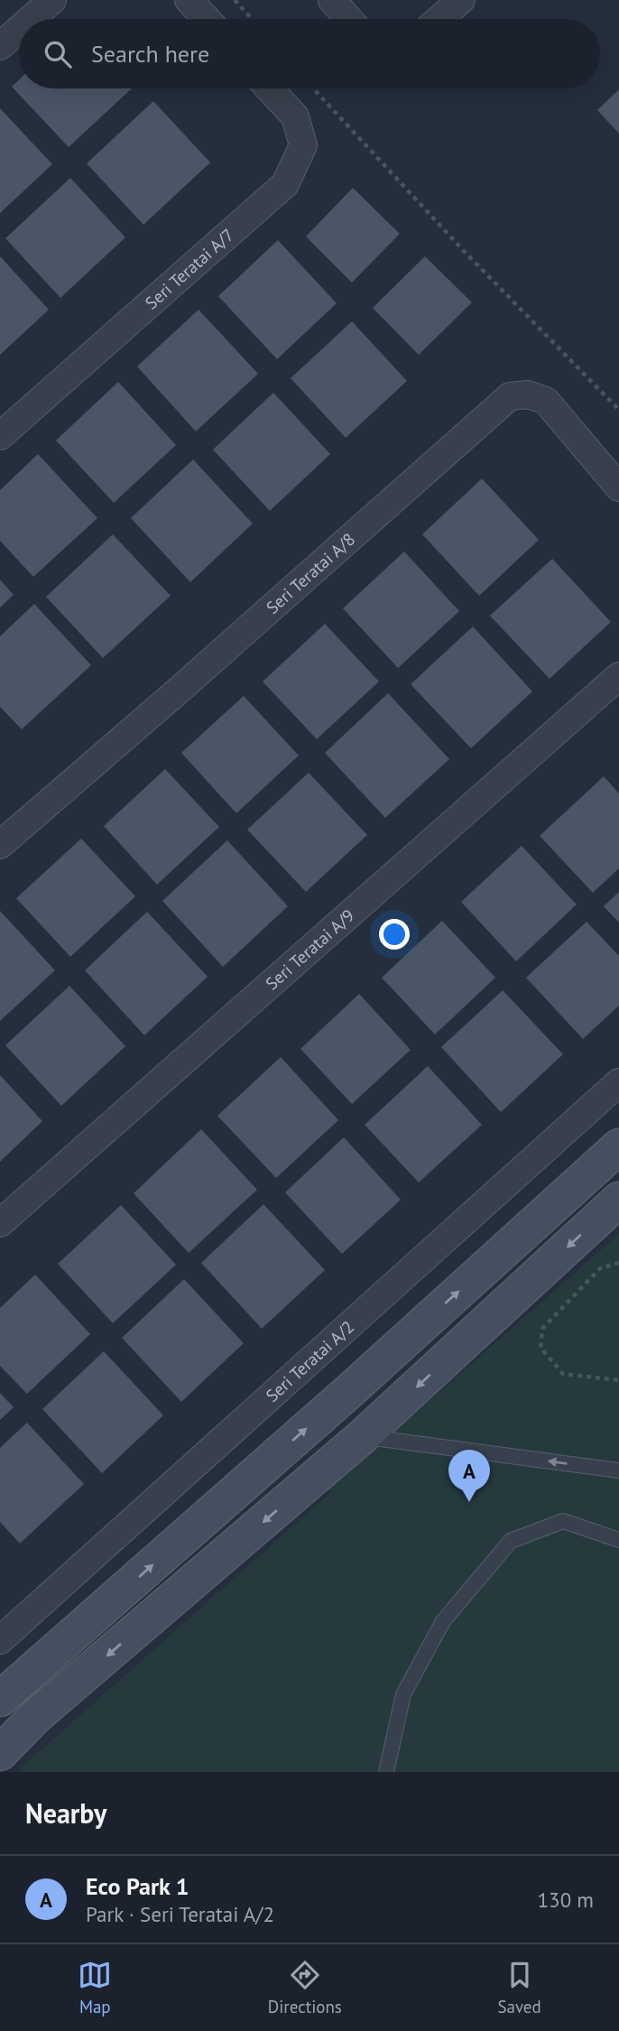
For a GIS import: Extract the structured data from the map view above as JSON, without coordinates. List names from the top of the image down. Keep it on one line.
{"streets":{"street":["Seri Teratai A/7","Seri Teratai A/8","Seri Teratai A/9","Seri Teratai A/2"]},"page":{"search":"Search here","pins":"A","heading":"Nearby","list":[{"mark":"A","name":"Eco Park 1","note":"Park · Seri Teratai A/2","value":"130 m"}],"nav":["Map","Directions","Saved"]}}
